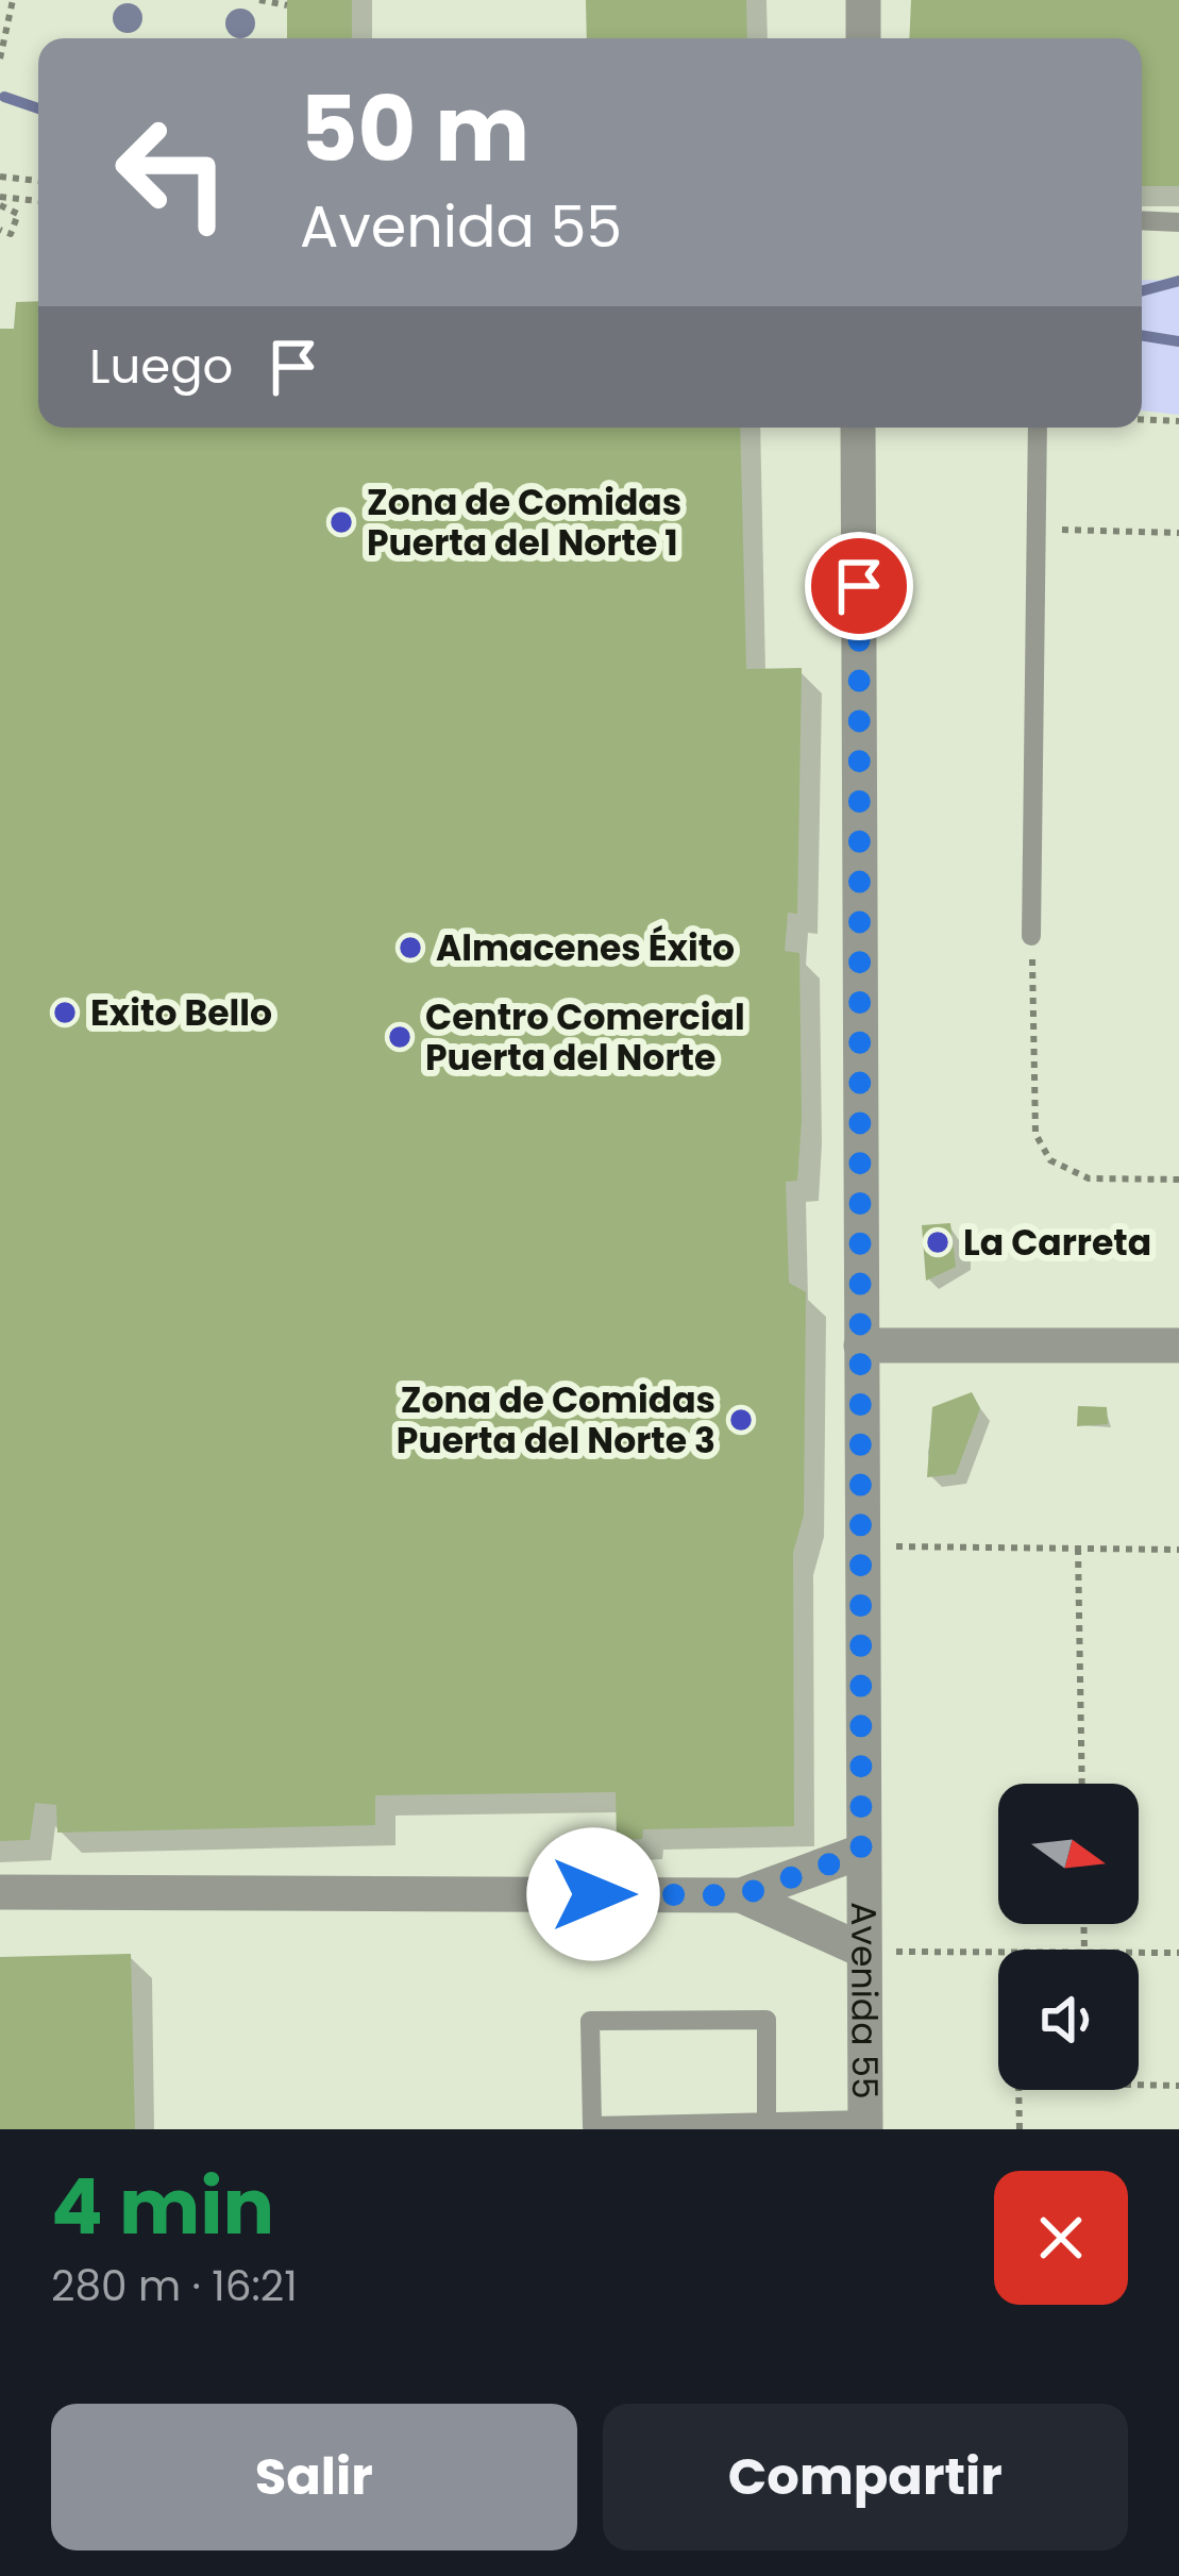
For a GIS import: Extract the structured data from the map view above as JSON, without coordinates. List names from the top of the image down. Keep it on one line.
{"streets":{"street":["Avenida 55"]},"places":["Zona de Comidas Puerta del Norte 1","Almacenes Éxito","Exito Bello","Centro Comercial Puerta del Norte","La Carreta","Zona de Comidas Puerta del Norte 3"],"north":"right","page":{"turn":["50 m","Avenida 55"],"then":"Luego","heading":["4 min","280 m · 16:21"],"buttons":["Salir","Compartir"]}}
